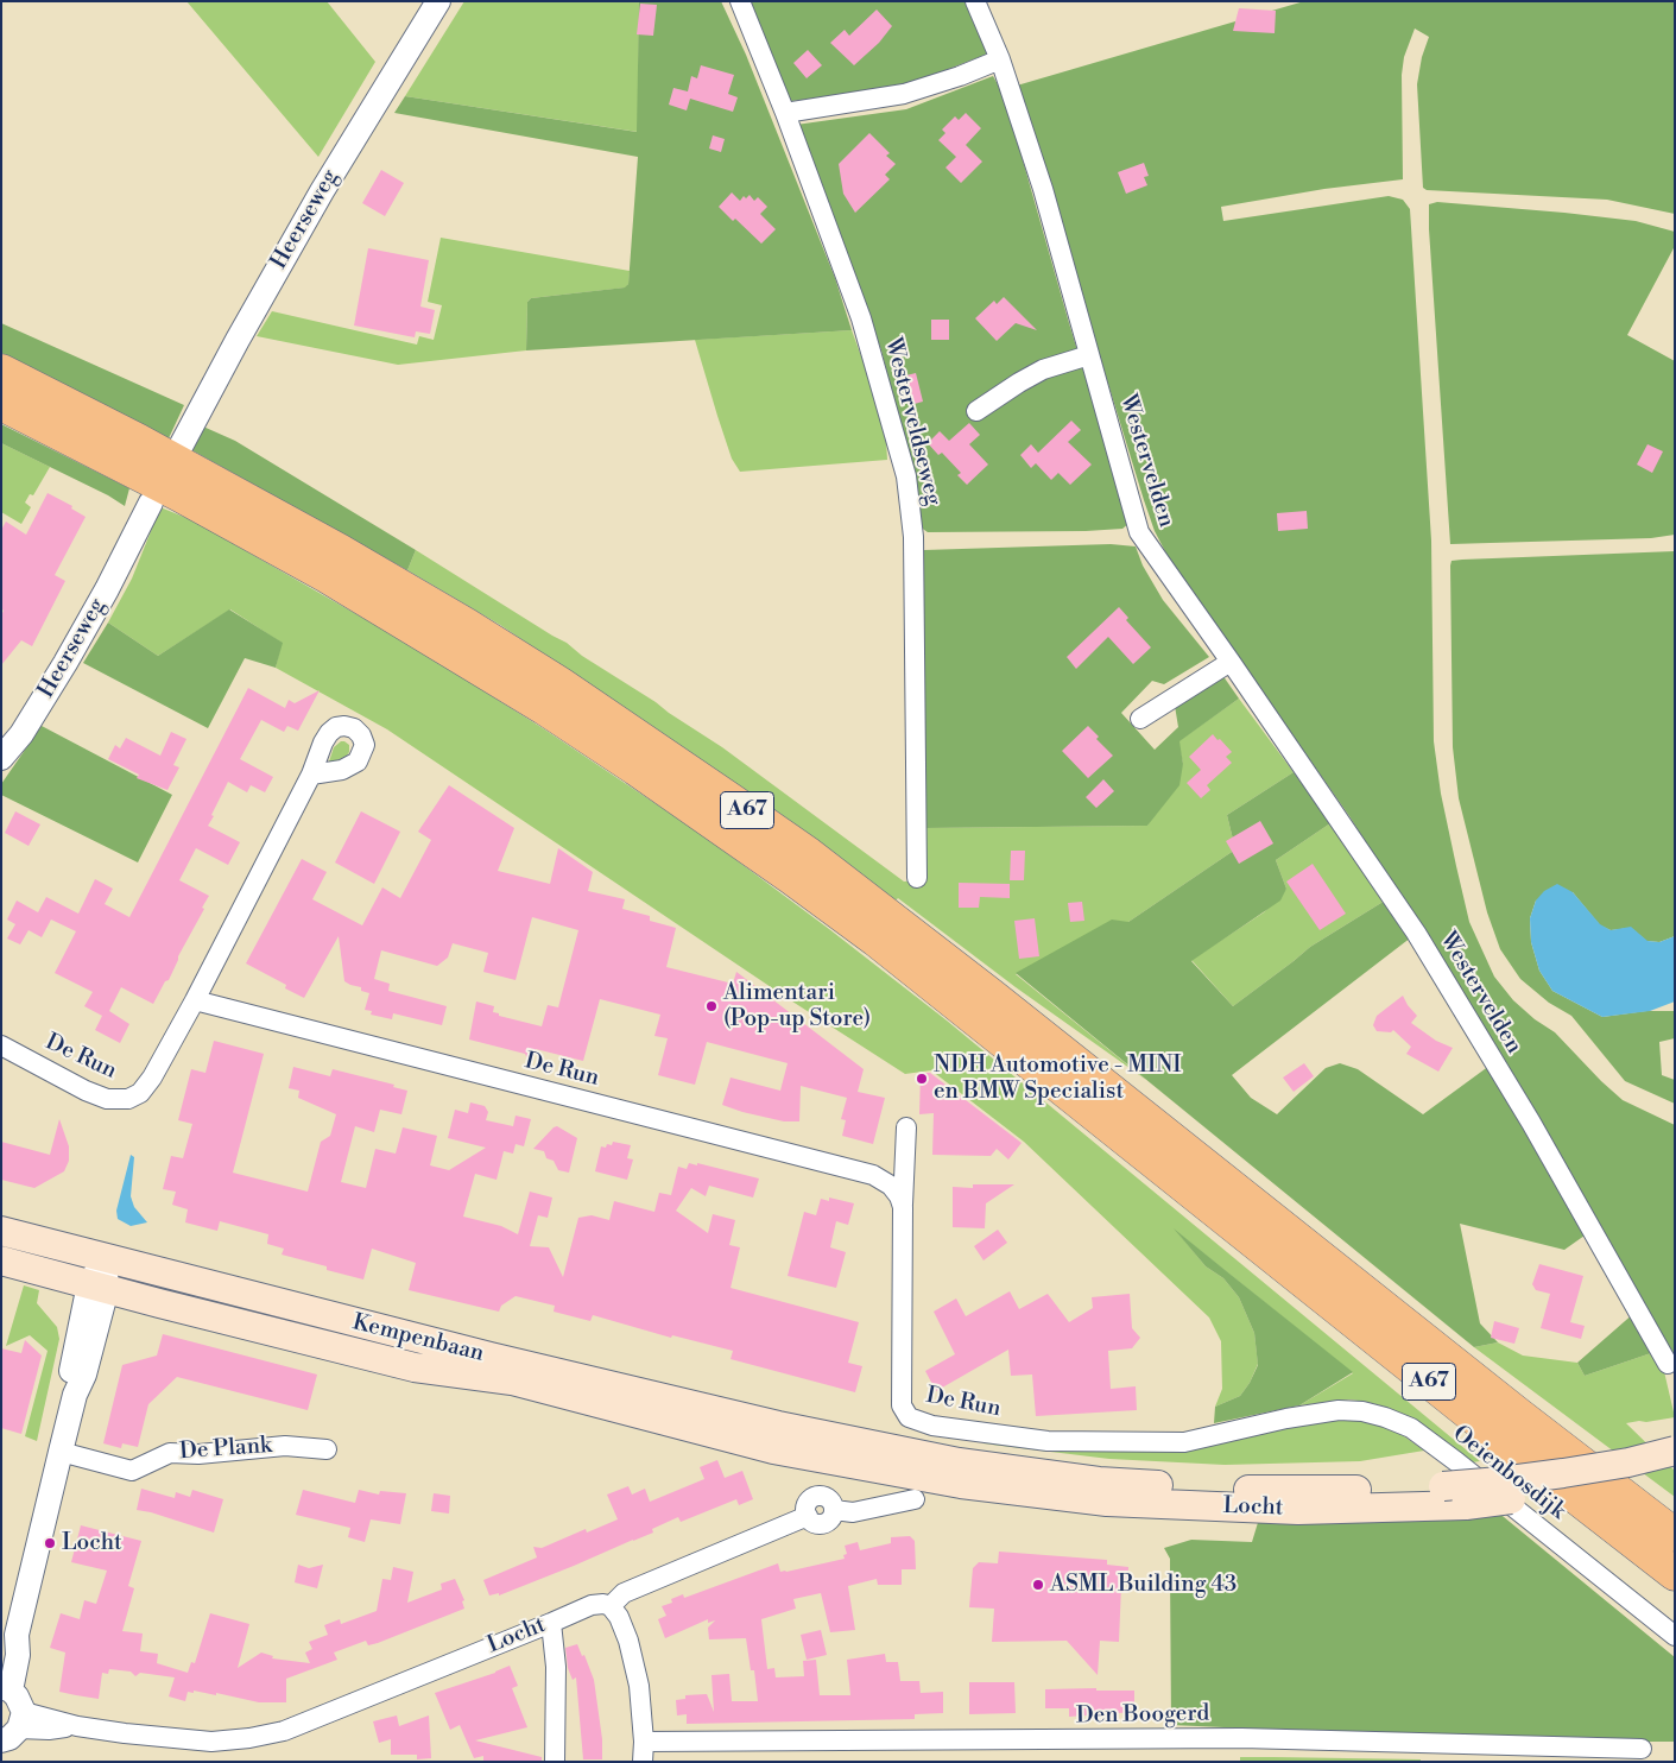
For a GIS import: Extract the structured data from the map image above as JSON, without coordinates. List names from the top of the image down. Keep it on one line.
{"streets":{"highway":["A67"],"main road":["Kempenbaan","Locht"],"street":["Heerseweg","Westerveldseweg","Westervelden","De Run","De Plank","Oeienbosdijk","Den Boogerd"]},"crossings":[["De Run","Oeienbosdijk"],["Kempenbaan","Locht"]],"places":["Alimentari (Pop-up Store)","NDH Automotive - MINI en BMW Specialist","Locht","ASML Building 43"]}
